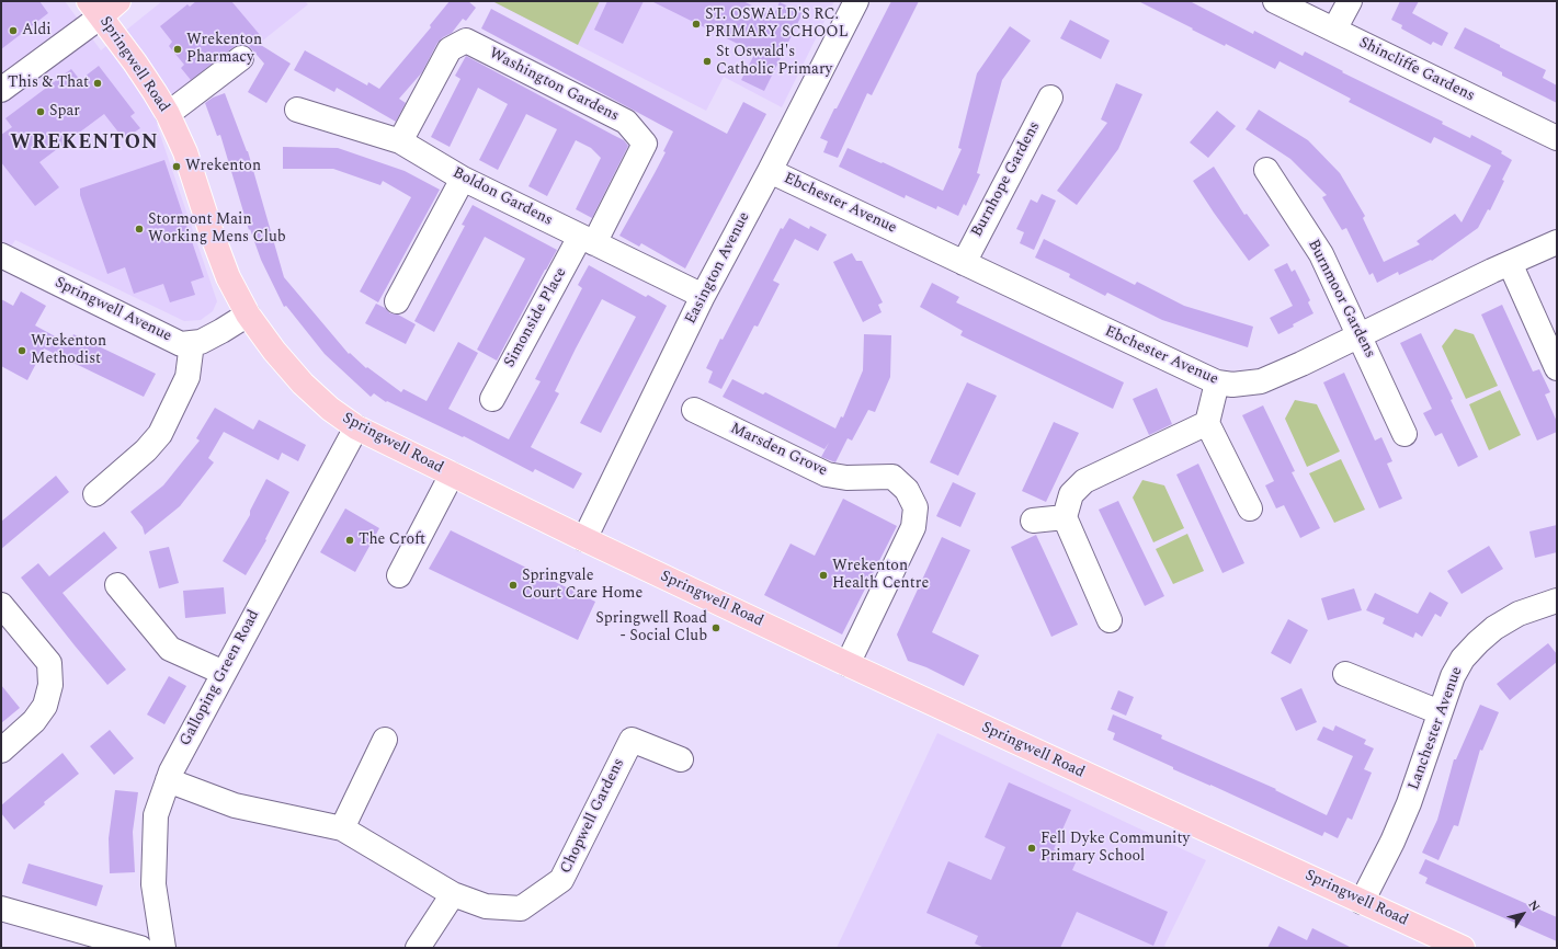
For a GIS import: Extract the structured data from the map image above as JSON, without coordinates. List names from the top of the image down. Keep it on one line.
{"streets":{"main road":["Springwell Road"],"street":["Shincliffe Gardens","Washington Gardens","Burnhope Gardens","Boldon Gardens","Ebchester Avenue","Easington Avenue","Burnmoor Gardens","Springwell Avenue","Simonside Place","Marsden Grove","Galloping Green Road","Lanchester Avenue","Chopwell Gardens"]},"crossings":[["Springwell Road","Easington Avenue"],["Springwell Road","Springwell Avenue"],["Springwell Road","Marsden Grove"],["Springwell Road","Galloping Green Road"],["Springwell Road","Lanchester Avenue"],["Washington Gardens","Boldon Gardens"],["Washington Gardens","Simonside Place"],["Burnhope Gardens","Ebchester Avenue"],["Boldon Gardens","Easington Avenue"],["Boldon Gardens","Simonside Place"],["Ebchester Avenue","Easington Avenue"],["Ebchester Avenue","Burnmoor Gardens"],["Galloping Green Road","Chopwell Gardens"]],"districts":["WREKENTON"],"places":["ST. OSWALD'S RC. PRIMARY SCHOOL","Aldi","Wrekenton Pharmacy","St Oswald's Catholic Primary","This & That","Spar","Wrekenton","Stormont Main Working Mens Club","Wrekenton Methodist","The Croft","Wrekenton Health Centre","Springvale Court Care Home","Springwell Road - Social Club","Fell Dyke Community Primary School"],"north":"top right"}
